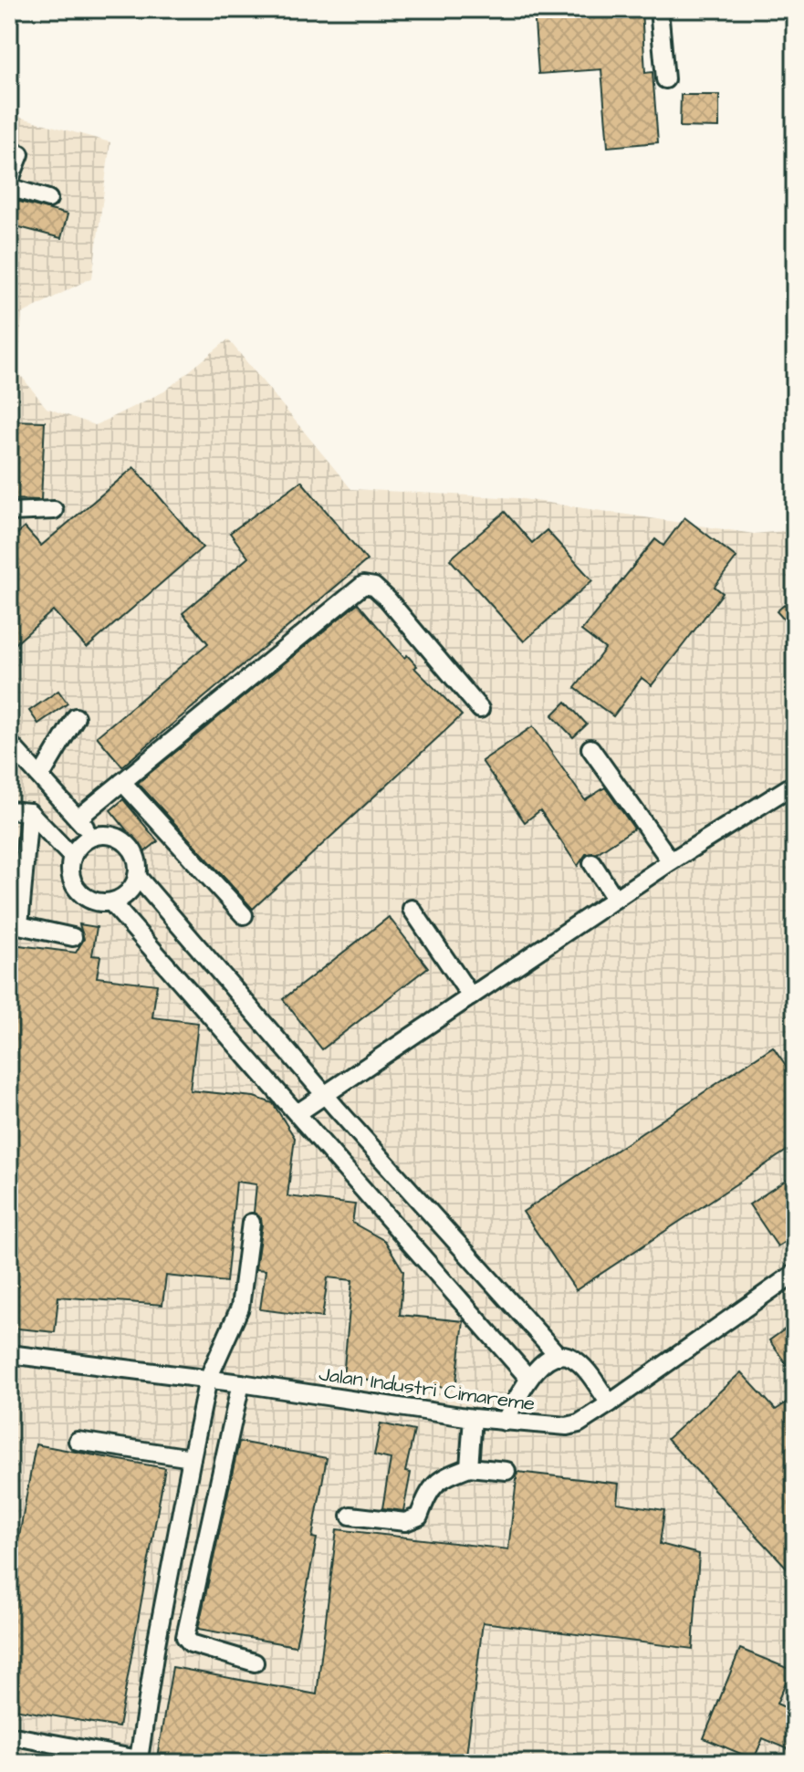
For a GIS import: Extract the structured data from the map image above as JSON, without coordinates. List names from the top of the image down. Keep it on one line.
{"streets":{"lane":["Jalan Industri Cimareme"]}}
